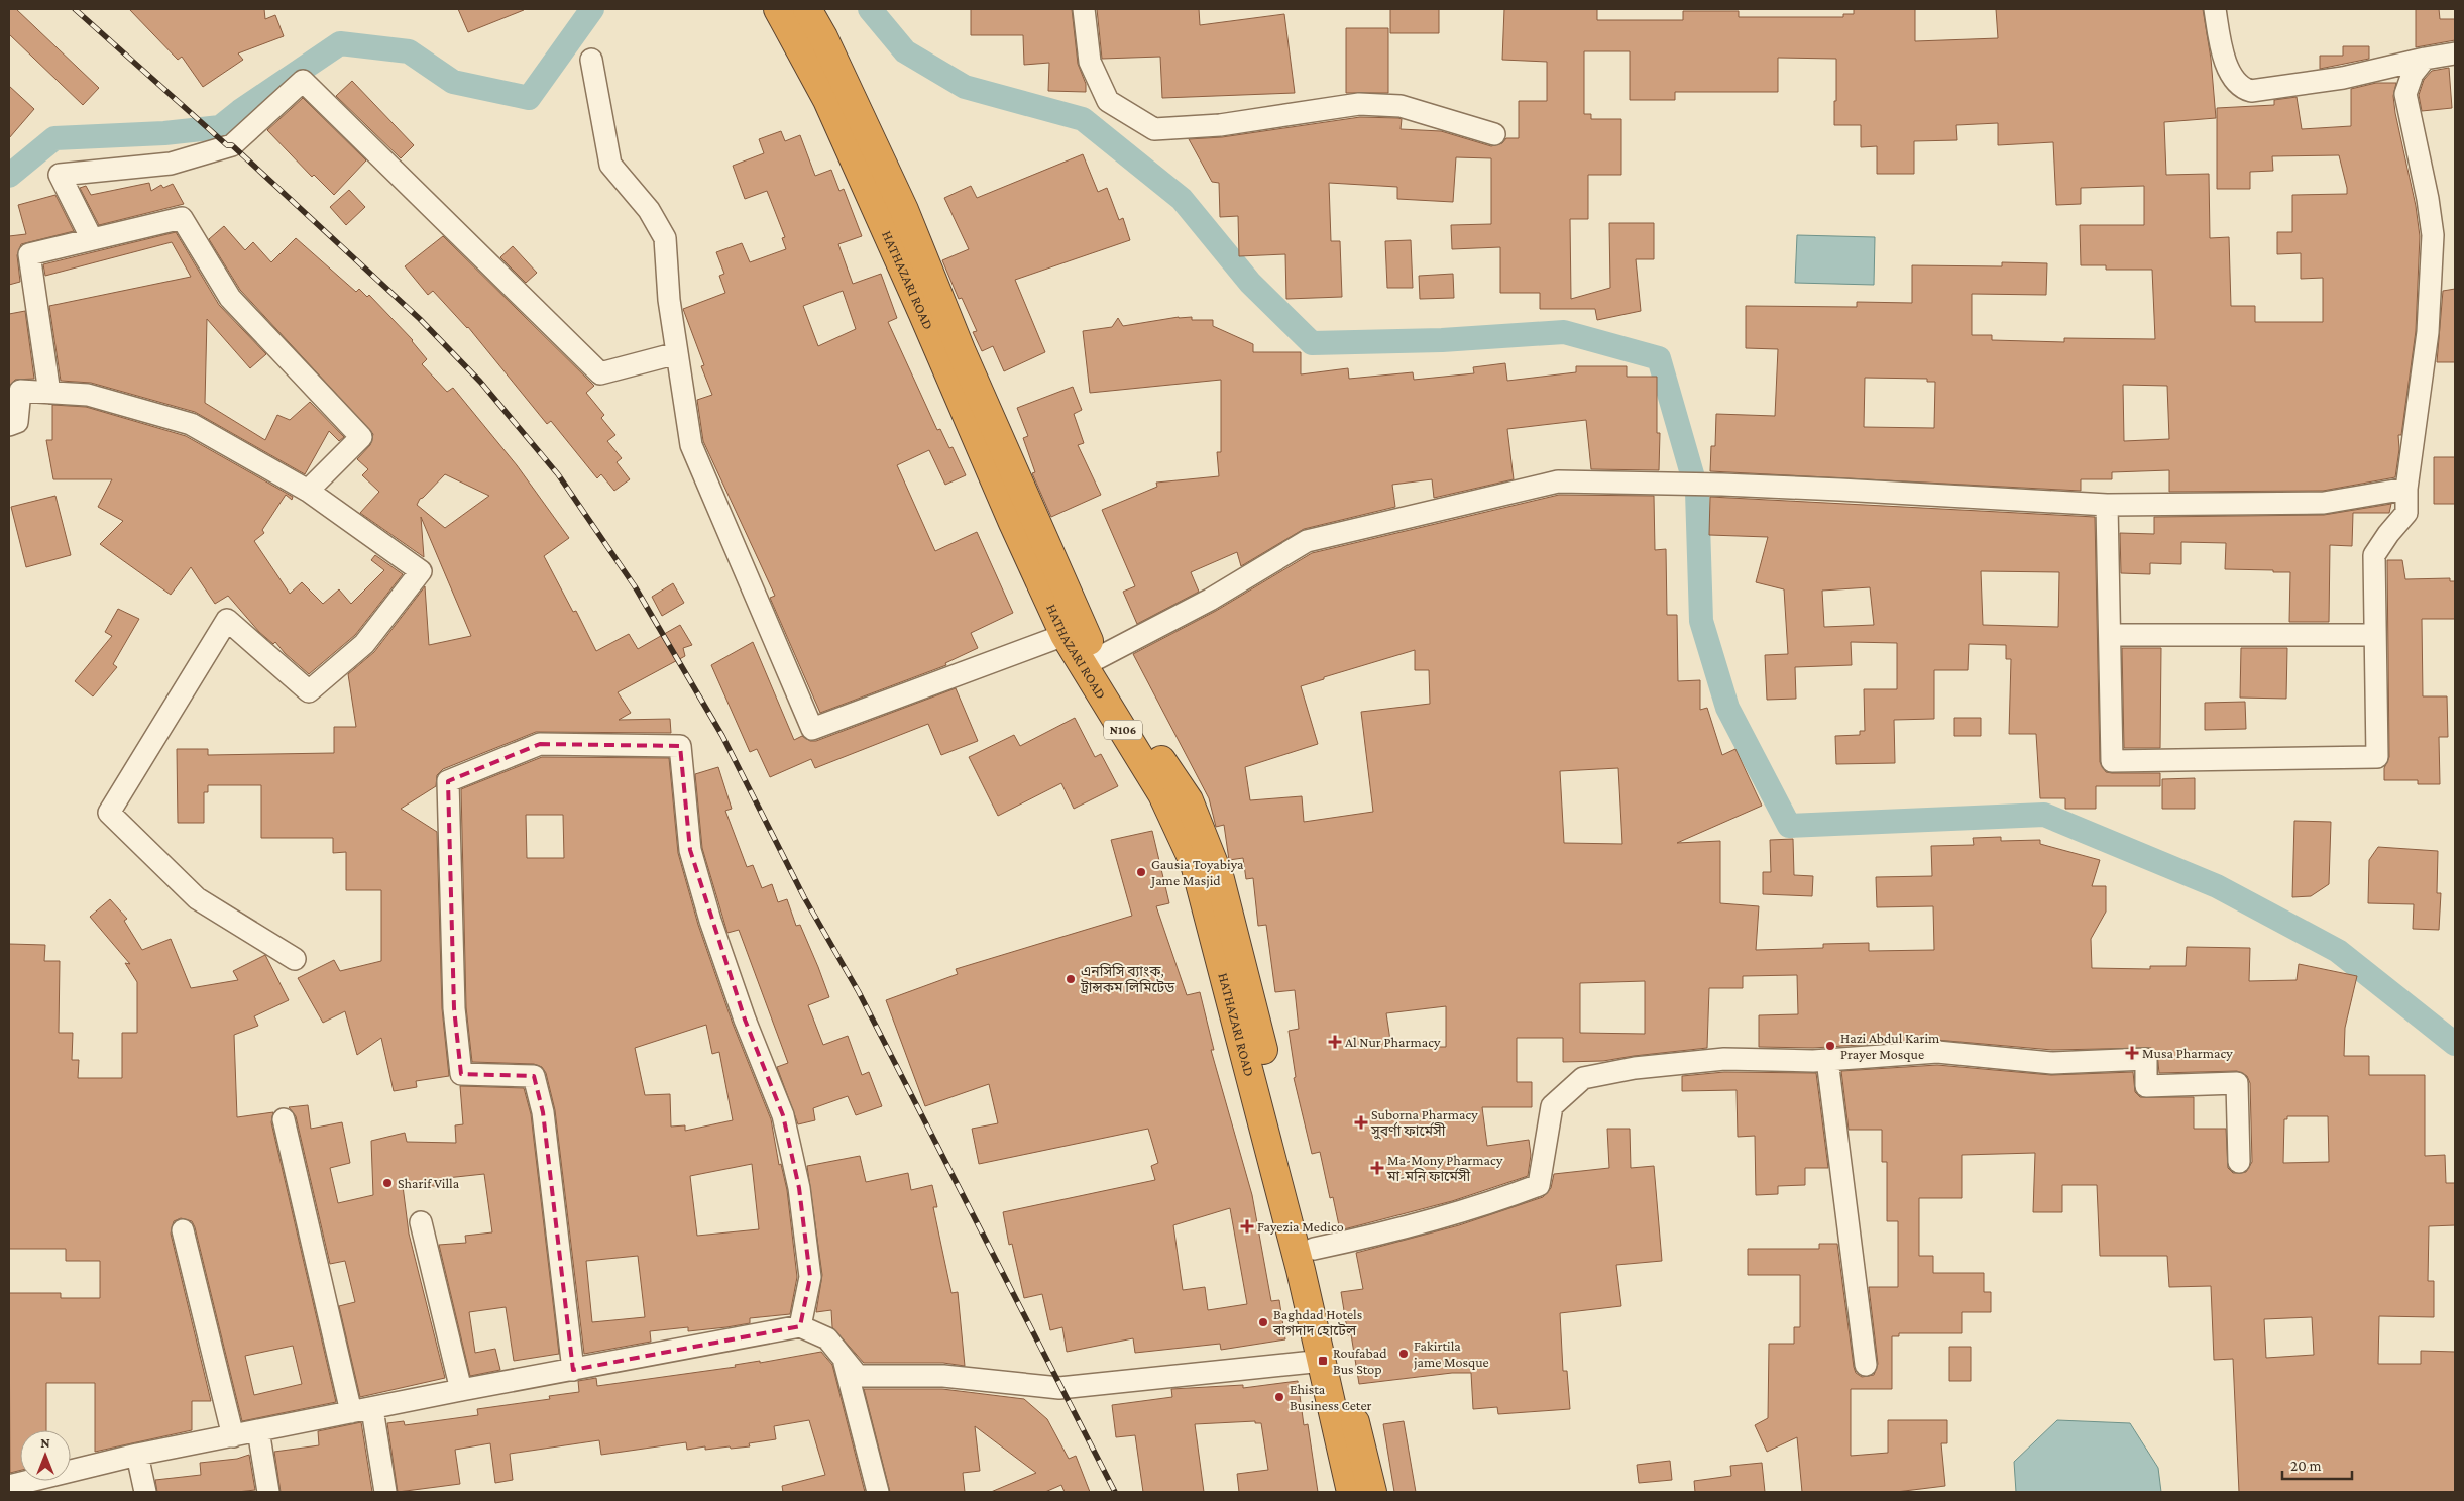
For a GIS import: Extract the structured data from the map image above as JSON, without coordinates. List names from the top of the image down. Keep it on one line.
{"streets":{"highway":["HATHAZARI ROAD","N106"]},"places":{"other":["Gausia Toyabiya Jame Masjid","এনসিসি ব্যাংক, ট্রান্সকম লিমিটেড","Hazi Abdul Karim Prayer Mosque","Sharif Villa","Baghdad Hotels বাগদাদ হোটেল","Fakirtila jame Mosque","Ehista Business Ceter"],"health":["Al Nur Pharmacy","Musa Pharmacy","Suborna Pharmacy সুবর্ণা ফার্মেসী","Ma-Mony Pharmacy মা-মনি ফার্মেসী","Fayezia Medico"],"transit":["Roufabad Bus Stop"]},"scale_bar":"20 m","north":"top"}
